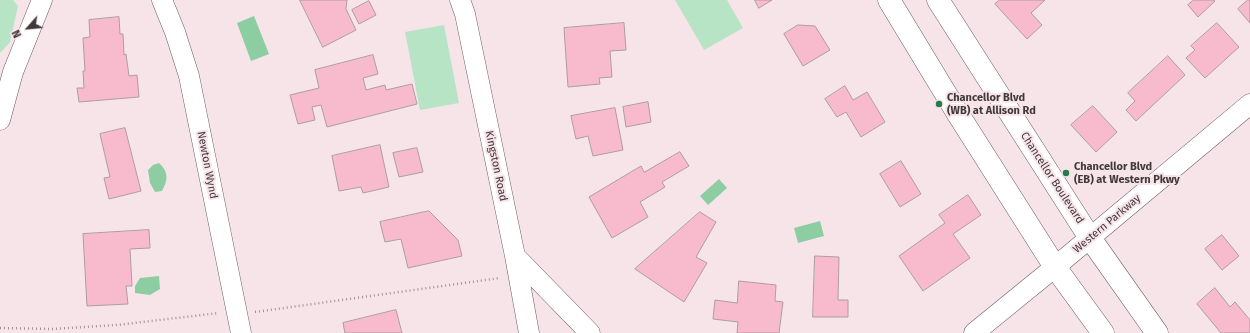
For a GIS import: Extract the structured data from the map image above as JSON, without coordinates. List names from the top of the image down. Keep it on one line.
{"streets":{"main road":["Chancellor Boulevard"],"street":["Newton Wynd","Kingston Road","Western Parkway"]},"crossings":[["Chancellor Boulevard","Western Parkway"]],"places":["Chancellor Blvd (WB) at Allison Rd","Chancellor Blvd (EB) at Western Pkwy"],"north":"bottom left"}
